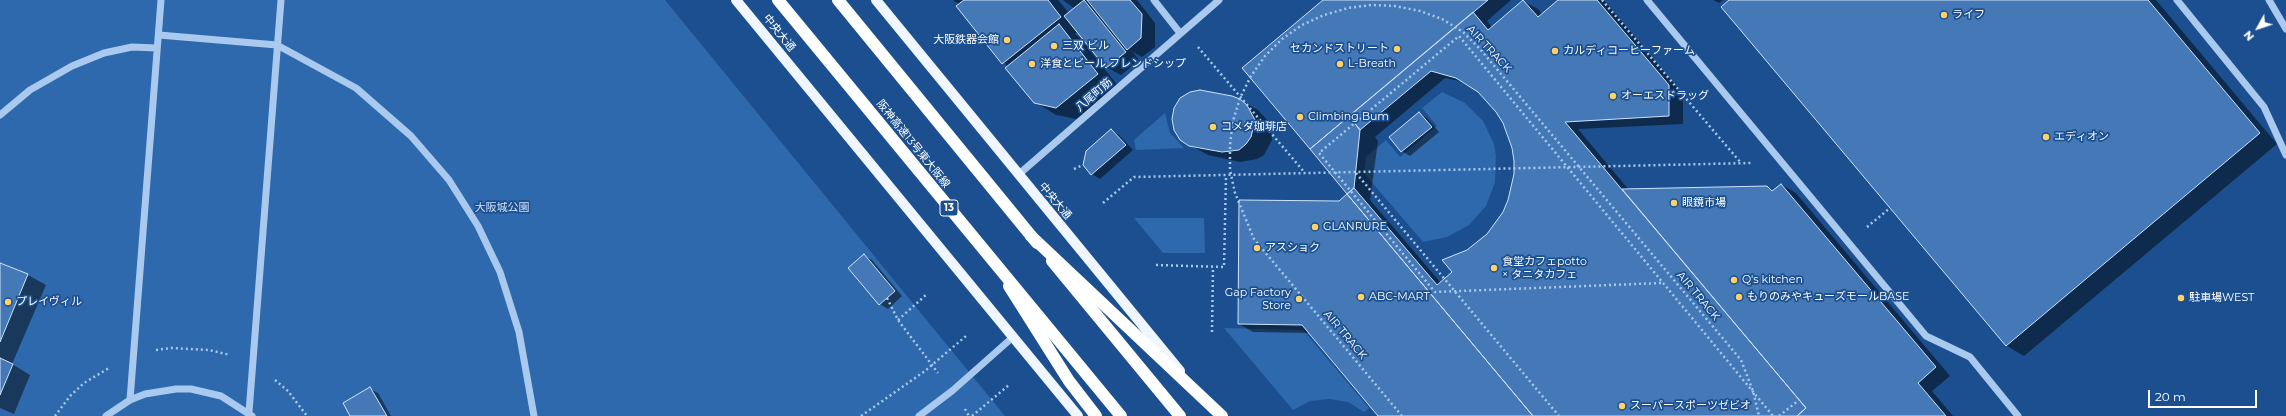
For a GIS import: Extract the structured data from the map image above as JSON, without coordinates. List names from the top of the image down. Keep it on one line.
{"streets":{"highway":["阪神高速13号東大阪線","13"],"main road":["中央大通"],"street":["八尾町筋"],"path":["AIR TRACK"]},"crossings":[["中央大通","八尾町筋"]],"parks":["大阪城公園"],"places":["ライフ","大阪鉄器会館","三双 ビル","セカンドストリート","カルディコーヒーファーム","洋食とビール フレンドシップ","L-Breath","オーエスドラッグ","Climbing Bum","コメダ珈琲店","エディオン","眼鏡市場","GLANRURE","アスショク","食堂カフェpotto × タニタカフェ","Q's kitchen","ABC-MART","もりのみやキューズモールBASE","駐車場WEST","Gap Factory Store","プレイヴィル","スーパースポーツゼビオ"],"scale_bar":"20 m","north":"bottom left"}
